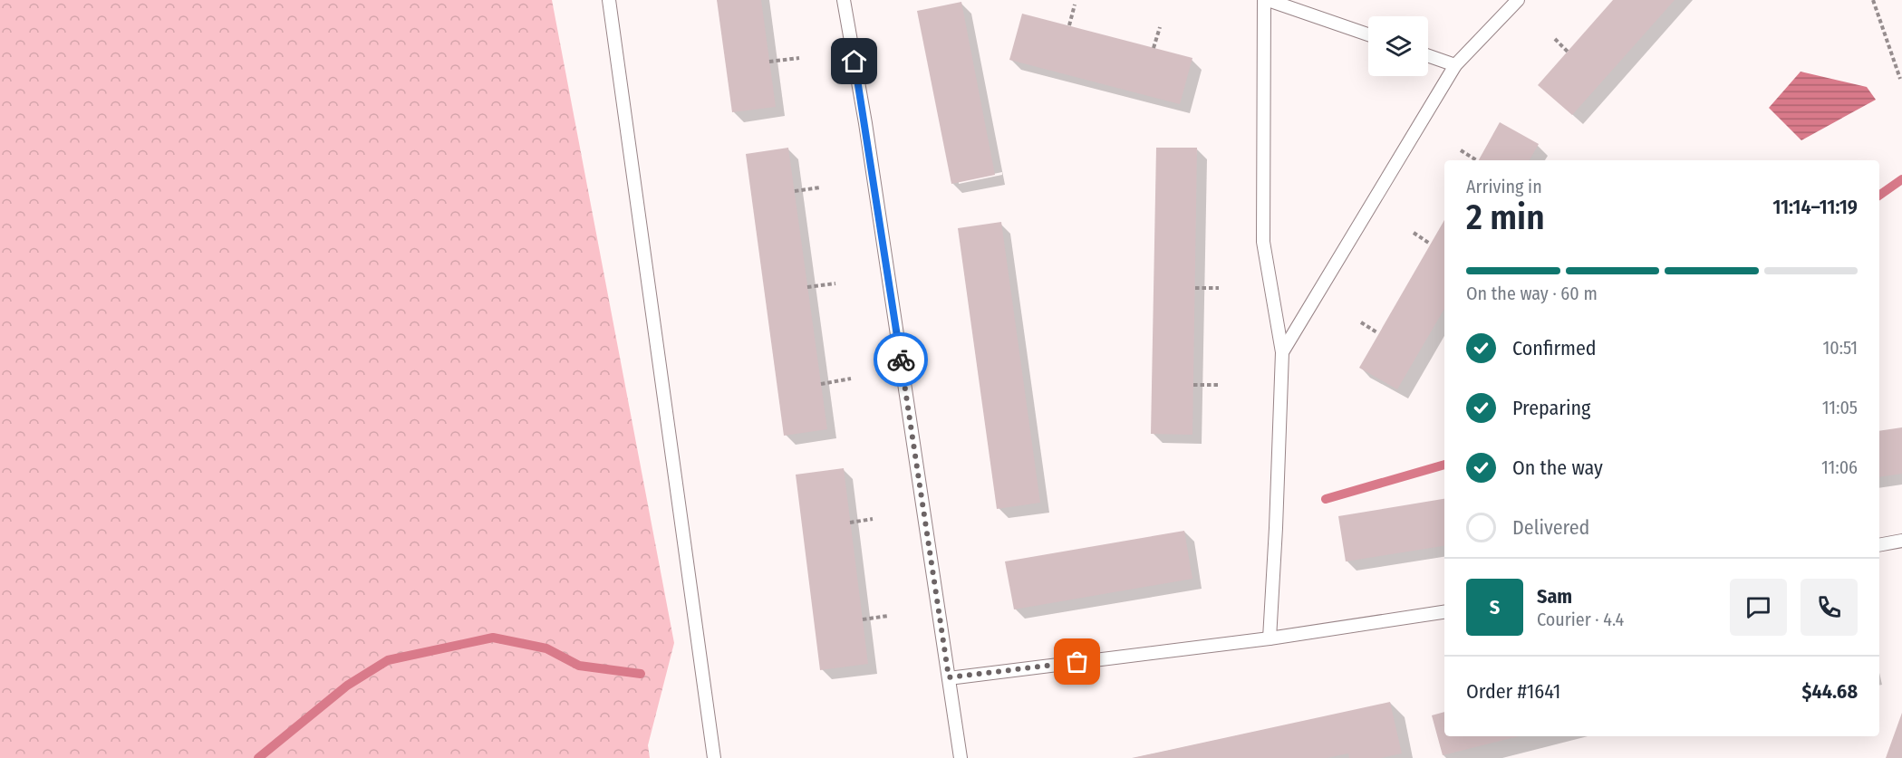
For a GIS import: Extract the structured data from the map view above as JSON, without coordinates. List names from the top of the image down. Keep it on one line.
{"page":{"heading":["2 min","Arriving in","11:14–11:19"],"panel":["Sam","Courier · 4.4","Order #1641","$44.68"],"bar":"On the way · 60 m","list":[["Confirmed","10:51"],["Preparing","11:05"],["On the way","11:06"],"Delivered"],"round":"S"}}
